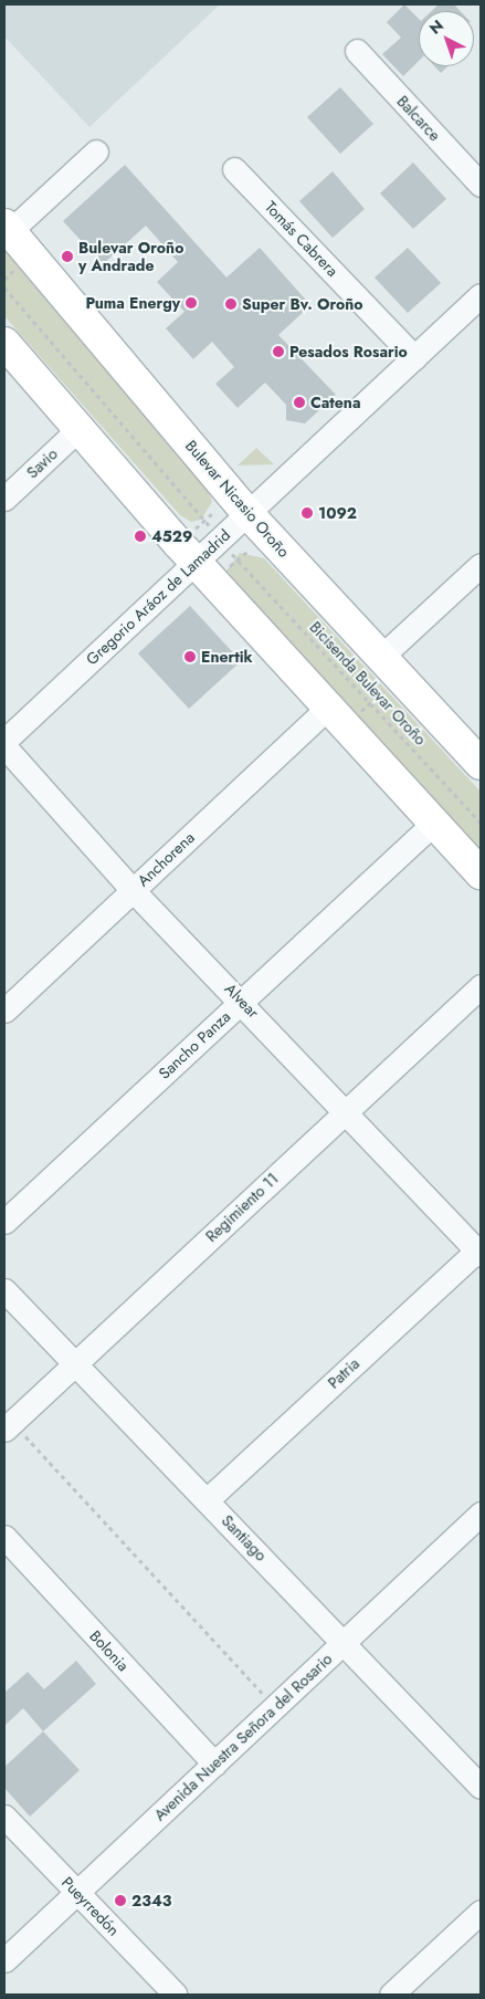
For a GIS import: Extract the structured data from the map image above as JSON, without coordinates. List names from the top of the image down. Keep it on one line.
{"streets":{"main road":["Bulevar Nicasio Oroño"],"street":["Balcarce","Tomás Cabrera","Savio","Gregorio Aráoz de Lamadrid","Anchorena","Alvear","Sancho Panza","Regimiento 11","Patria","Santiago","Bolonia","Avenida Nuestra Señora del Rosario","Pueyrredón"],"path":["Bicisenda Bulevar Oroño"]},"crossings":[["Tomás Cabrera","Gregorio Aráoz de Lamadrid"],["Bulevar Nicasio Oroño","Gregorio Aráoz de Lamadrid"],["Anchorena","Alvear"],["Alvear","Sancho Panza"],["Alvear","Regimiento 11"],["Alvear","Patria"],["Regimiento 11","Santiago"],["Patria","Santiago"],["Santiago","Avenida Nuestra Señora del Rosario"],["Bolonia","Avenida Nuestra Señora del Rosario"],["Avenida Nuestra Señora del Rosario","Pueyrredón"]],"places":["Bulevar Oroño y Andrade","Puma Energy","Super Bv. Oroño","Pesados Rosario","Catena","1092","4529","Enertik","2343"],"north":"top left"}
